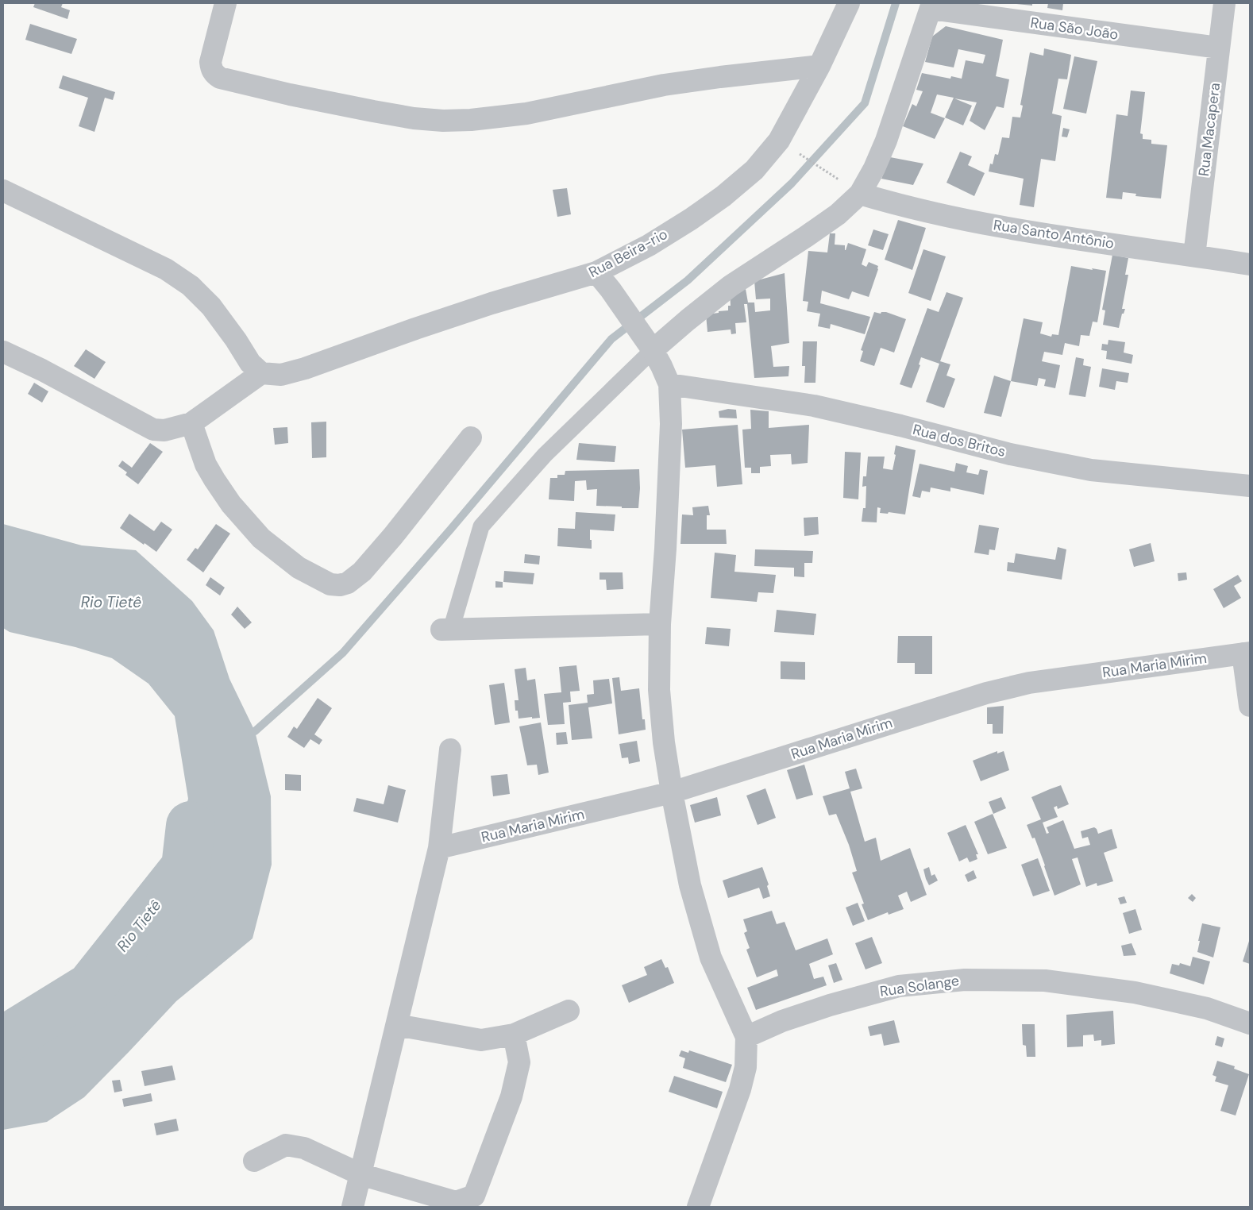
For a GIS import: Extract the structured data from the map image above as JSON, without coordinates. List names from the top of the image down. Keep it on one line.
{"streets":{"street":["Rua São João","Rua Macapera","Rua Santo Antônio","Rua Beira-rio","Rua dos Britos","Rua Maria Mirim","Rua Solange"]},"crossings":[["Rua São João","Rua Macapera"],["Rua Macapera","Rua Santo Antônio"]],"water":["Rio Tietê"]}
